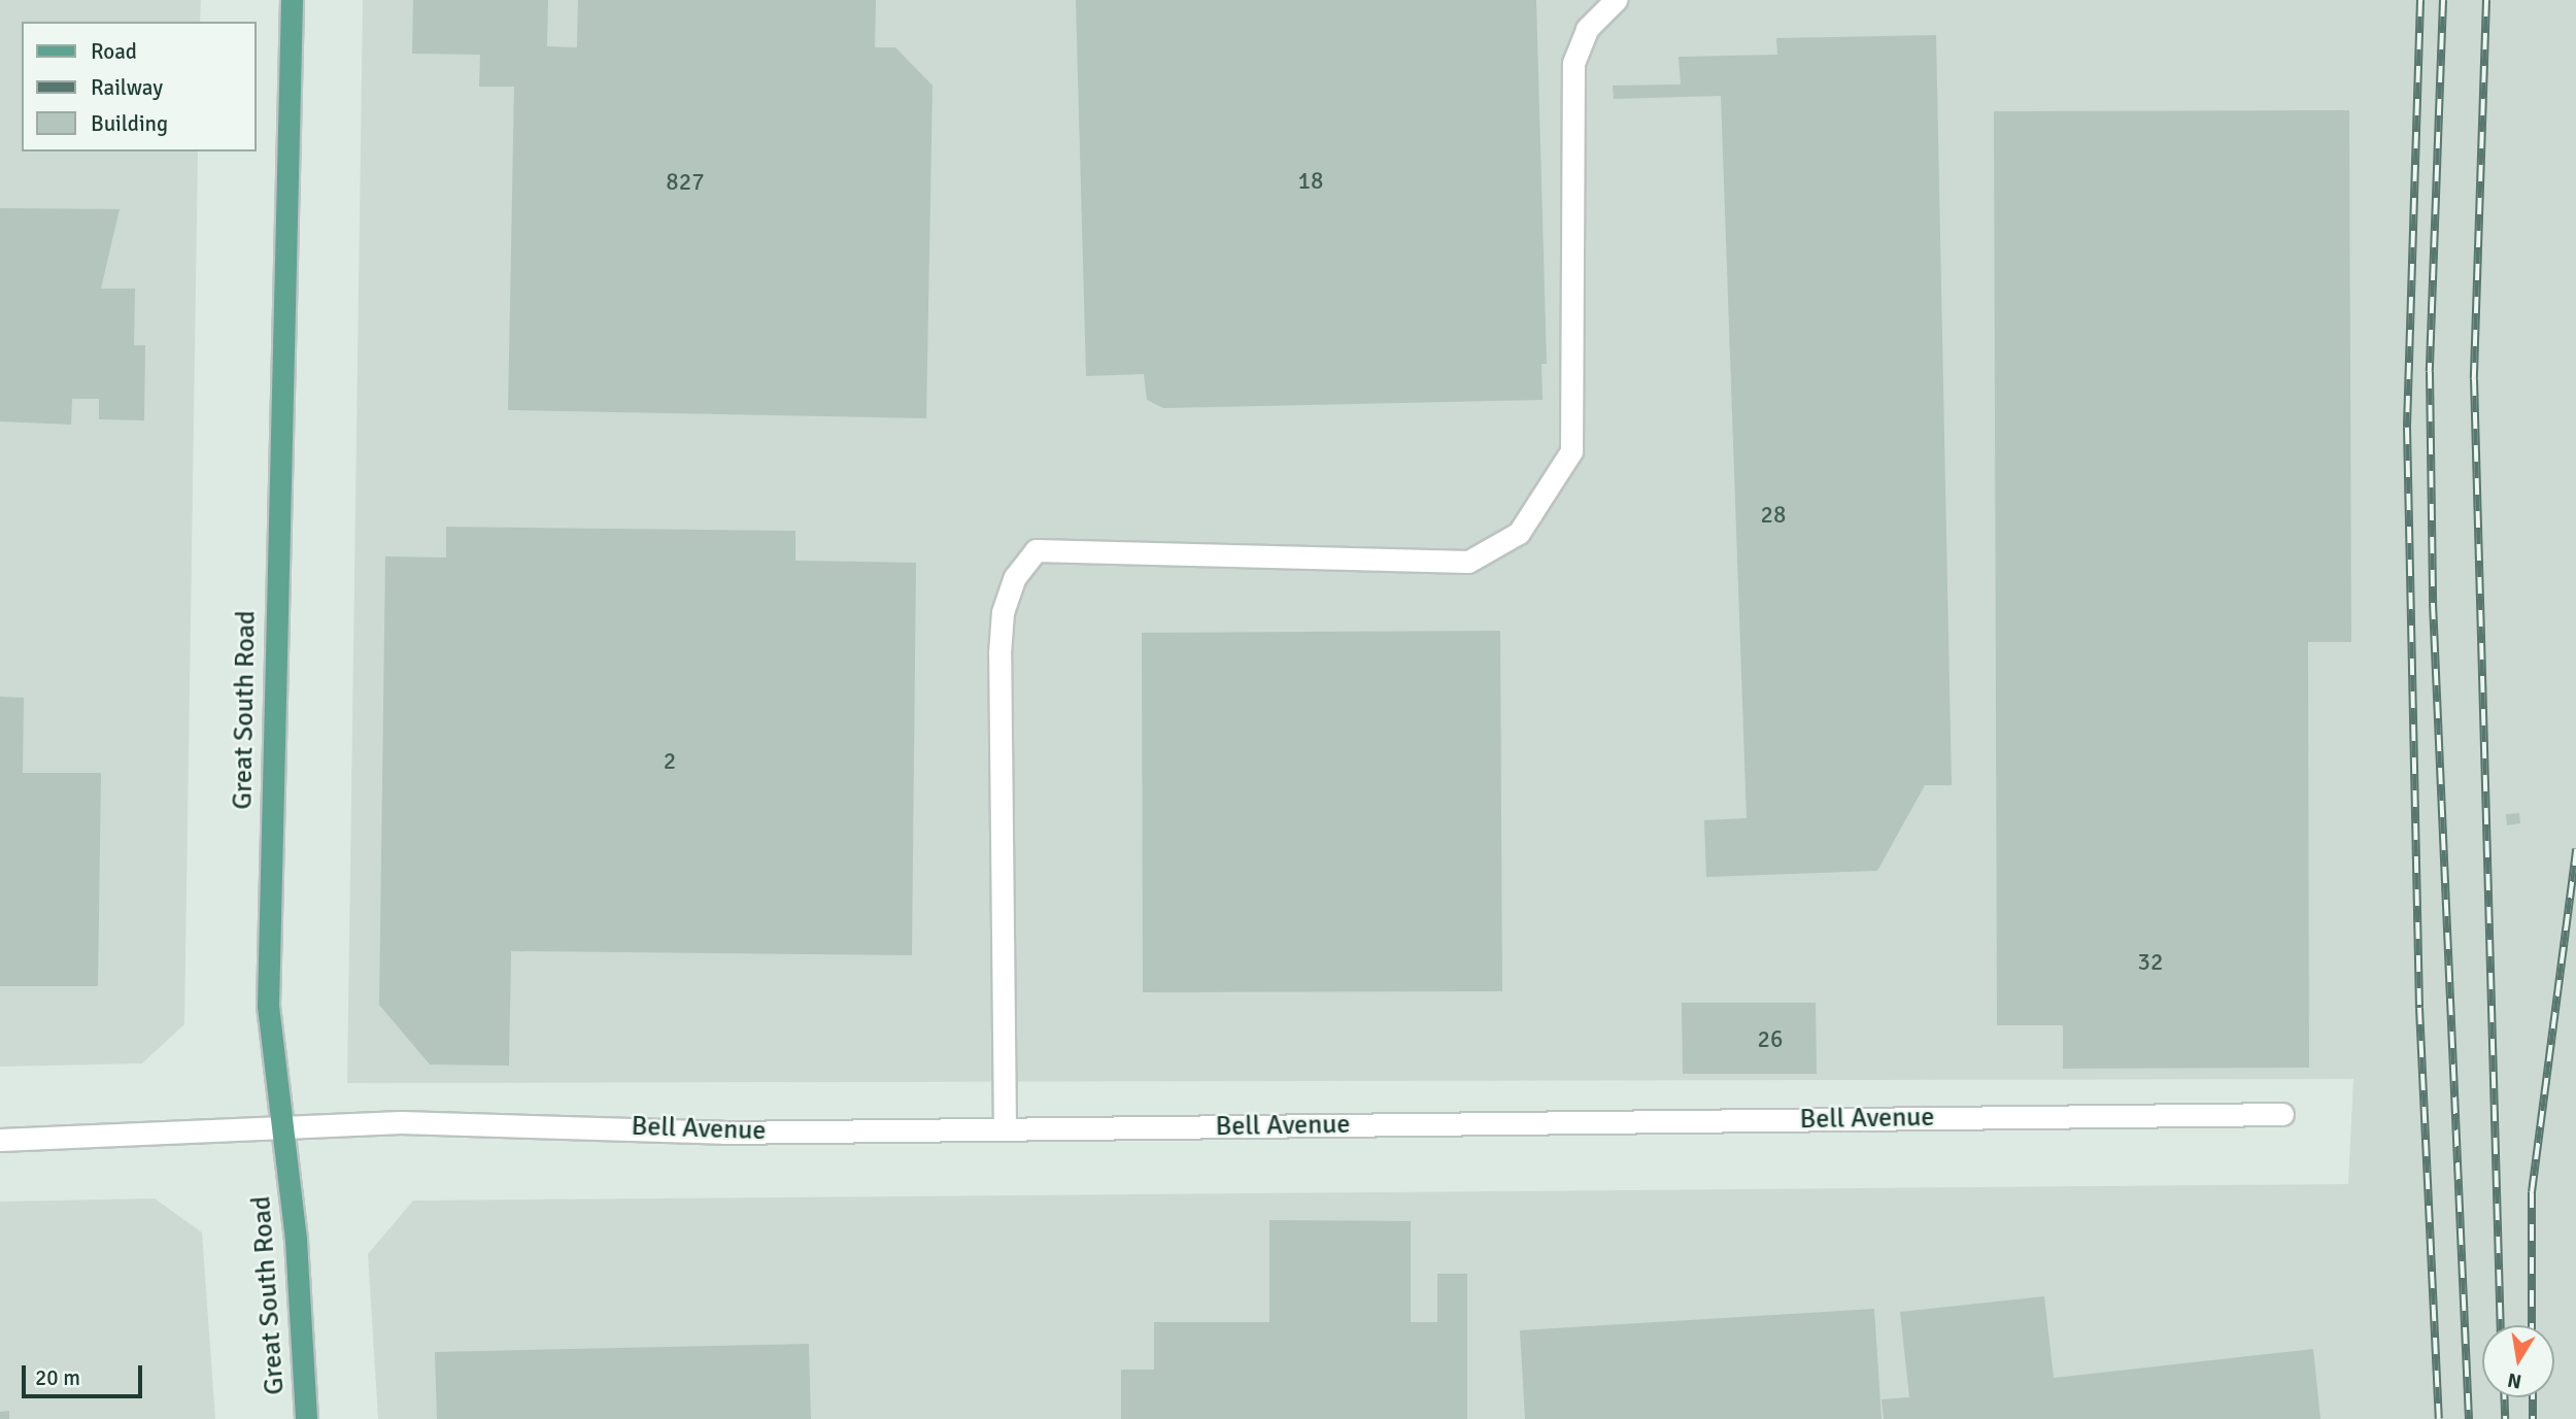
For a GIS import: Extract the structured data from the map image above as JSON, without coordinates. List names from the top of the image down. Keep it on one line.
{"streets":{"main road":["Great South Road"],"street":["Bell Avenue"]},"crossings":[["Great South Road","Bell Avenue"]],"house_numbers":["18","827","28","2","32","26"],"legend":["Road","Railway","Building"],"scale_bar":"20 m","north":"bottom"}
